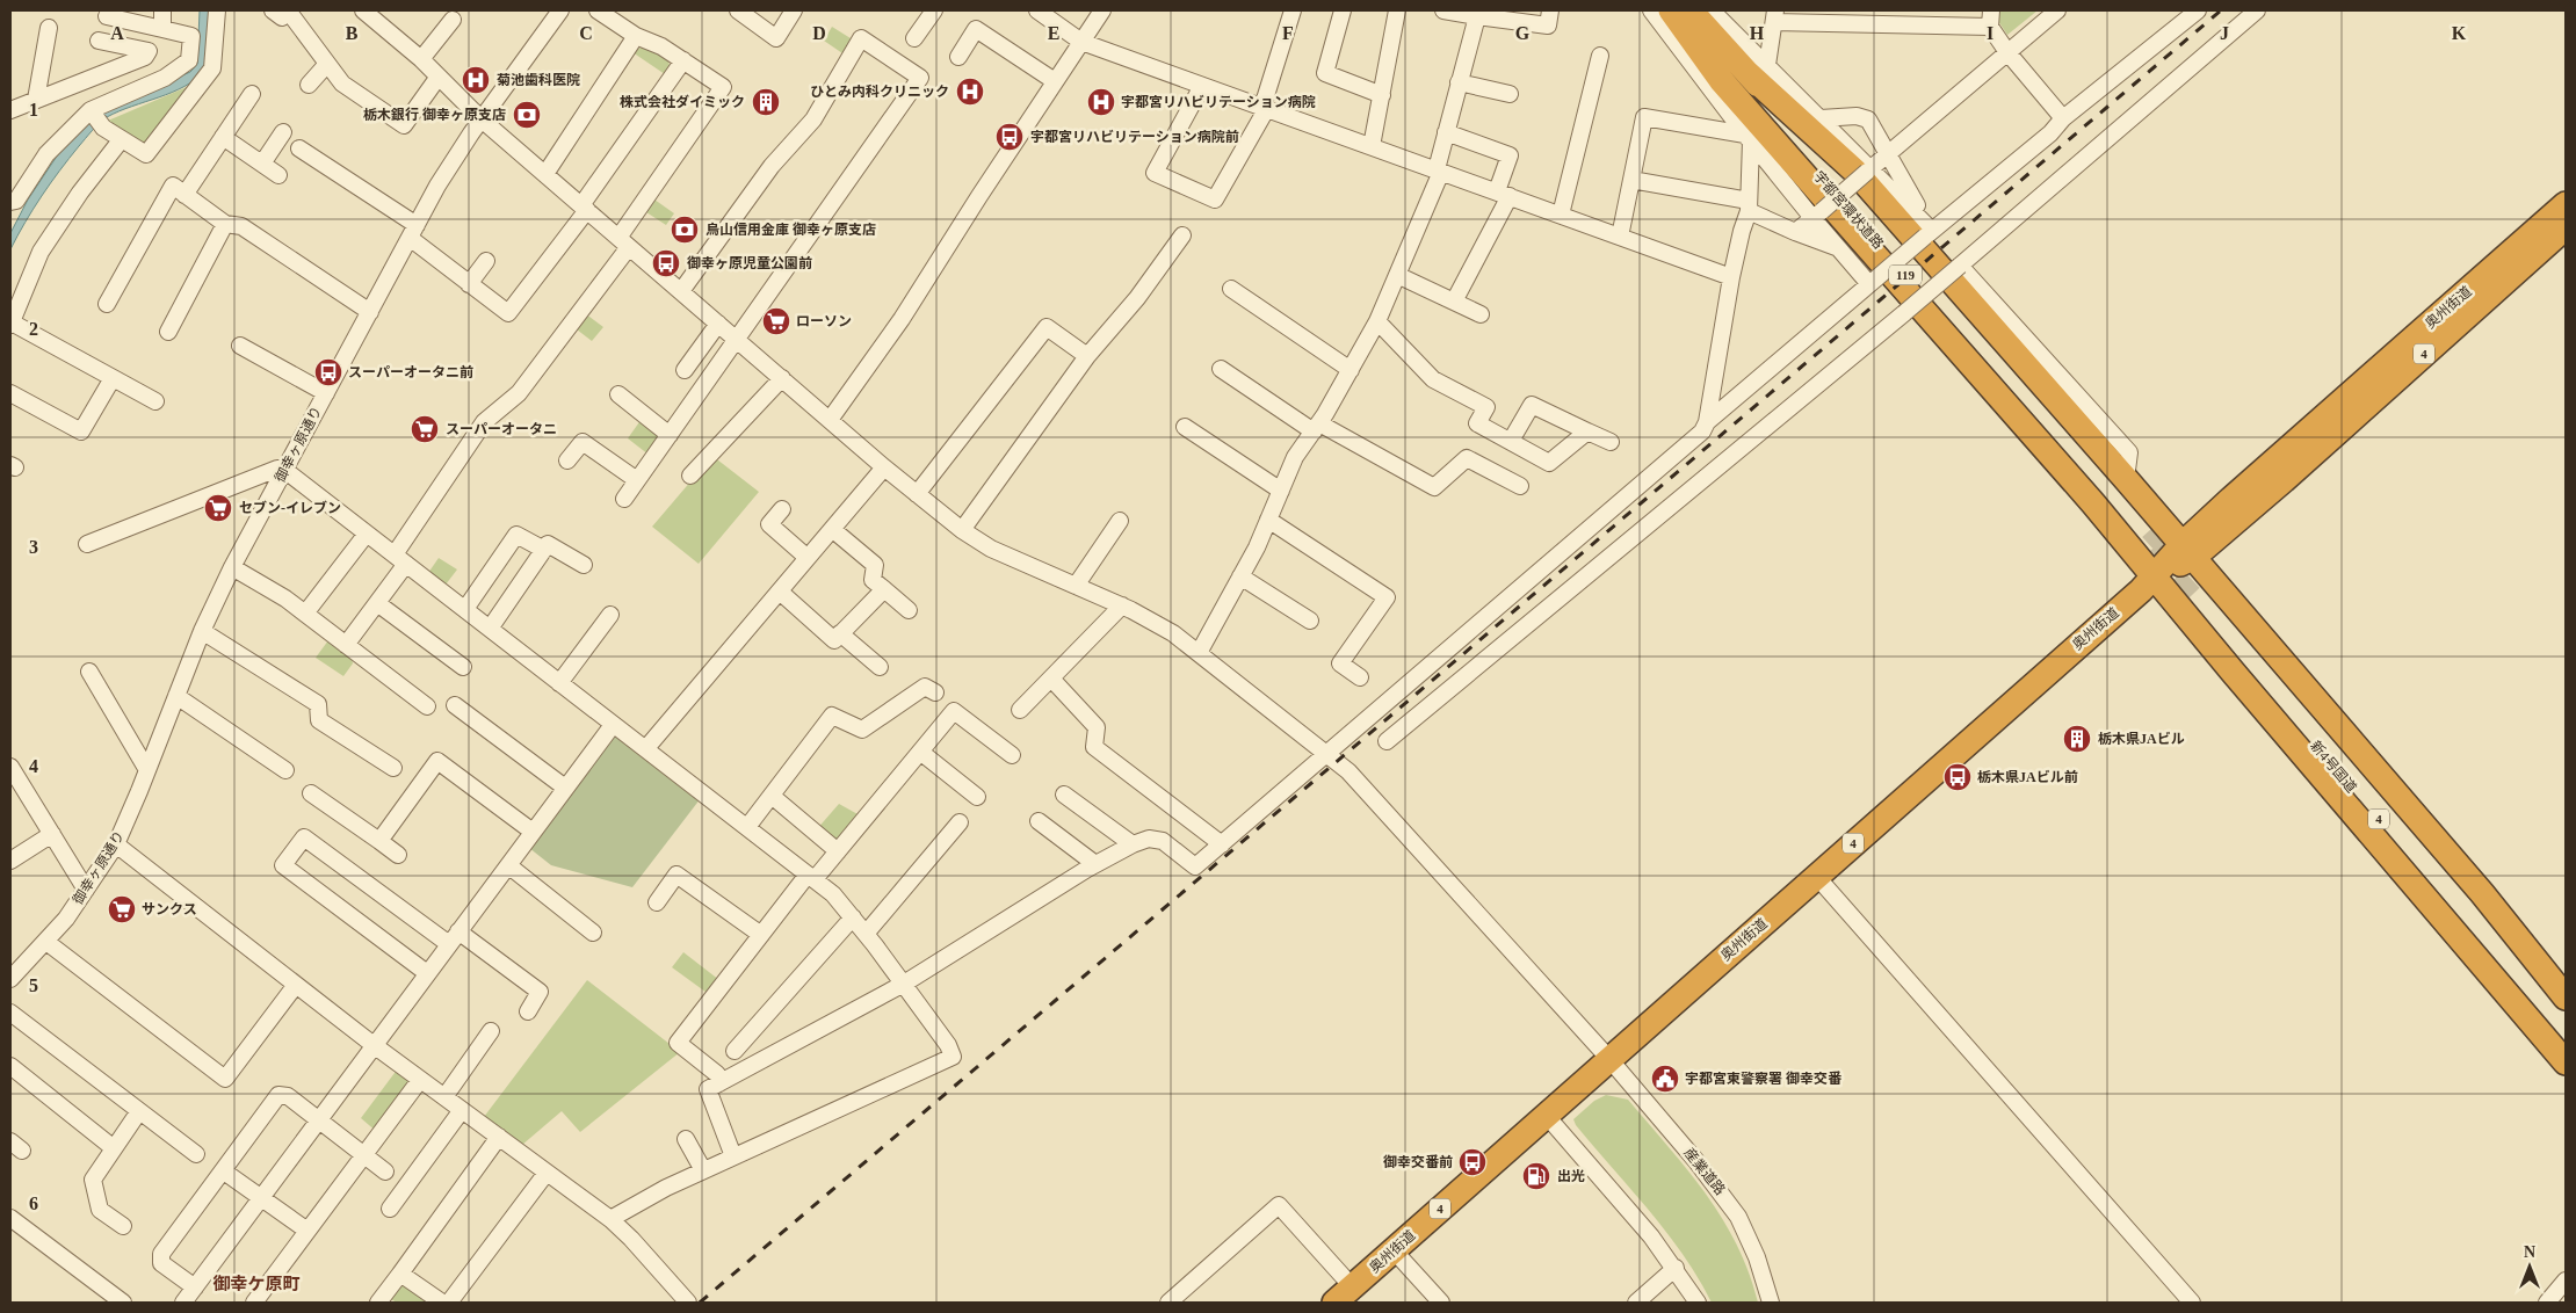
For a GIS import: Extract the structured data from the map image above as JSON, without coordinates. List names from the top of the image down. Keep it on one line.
{"streets":{"highway":["宇都宮環状道路","119","奥州街道","4","新4号国道"],"street":["御幸ヶ原通り","産業道路"]},"crossings":[["奥州街道","産業道路"],["御幸ヶ原通り","産業道路"]],"districts":["御幸ケ原町"],"places":{"hospital":["菊池歯科医院","ひとみ内科クリニック","宇都宮リハビリテーション病院"],"building":["株式会社ダイミック","栃木県JAビル"],"bank":["栃木銀行 御幸ヶ原支店","烏山信用金庫 御幸ヶ原支店"],"bus stop":["宇都宮リハビリテーション病院前","御幸ヶ原児童公園前","スーパーオータニ前","栃木県JAビル前","御幸交番前"],"supermarket":["ローソン","スーパーオータニ","セブン-イレブン","サンクス"],"public building":["宇都宮東警察署 御幸交番"],"fuel station":["出光"]},"north":"top","grid":{"columns":["A","B","C","D","E","F","G","H","I","J","K"],"rows":["1","2","3","4","5","6"]}}
